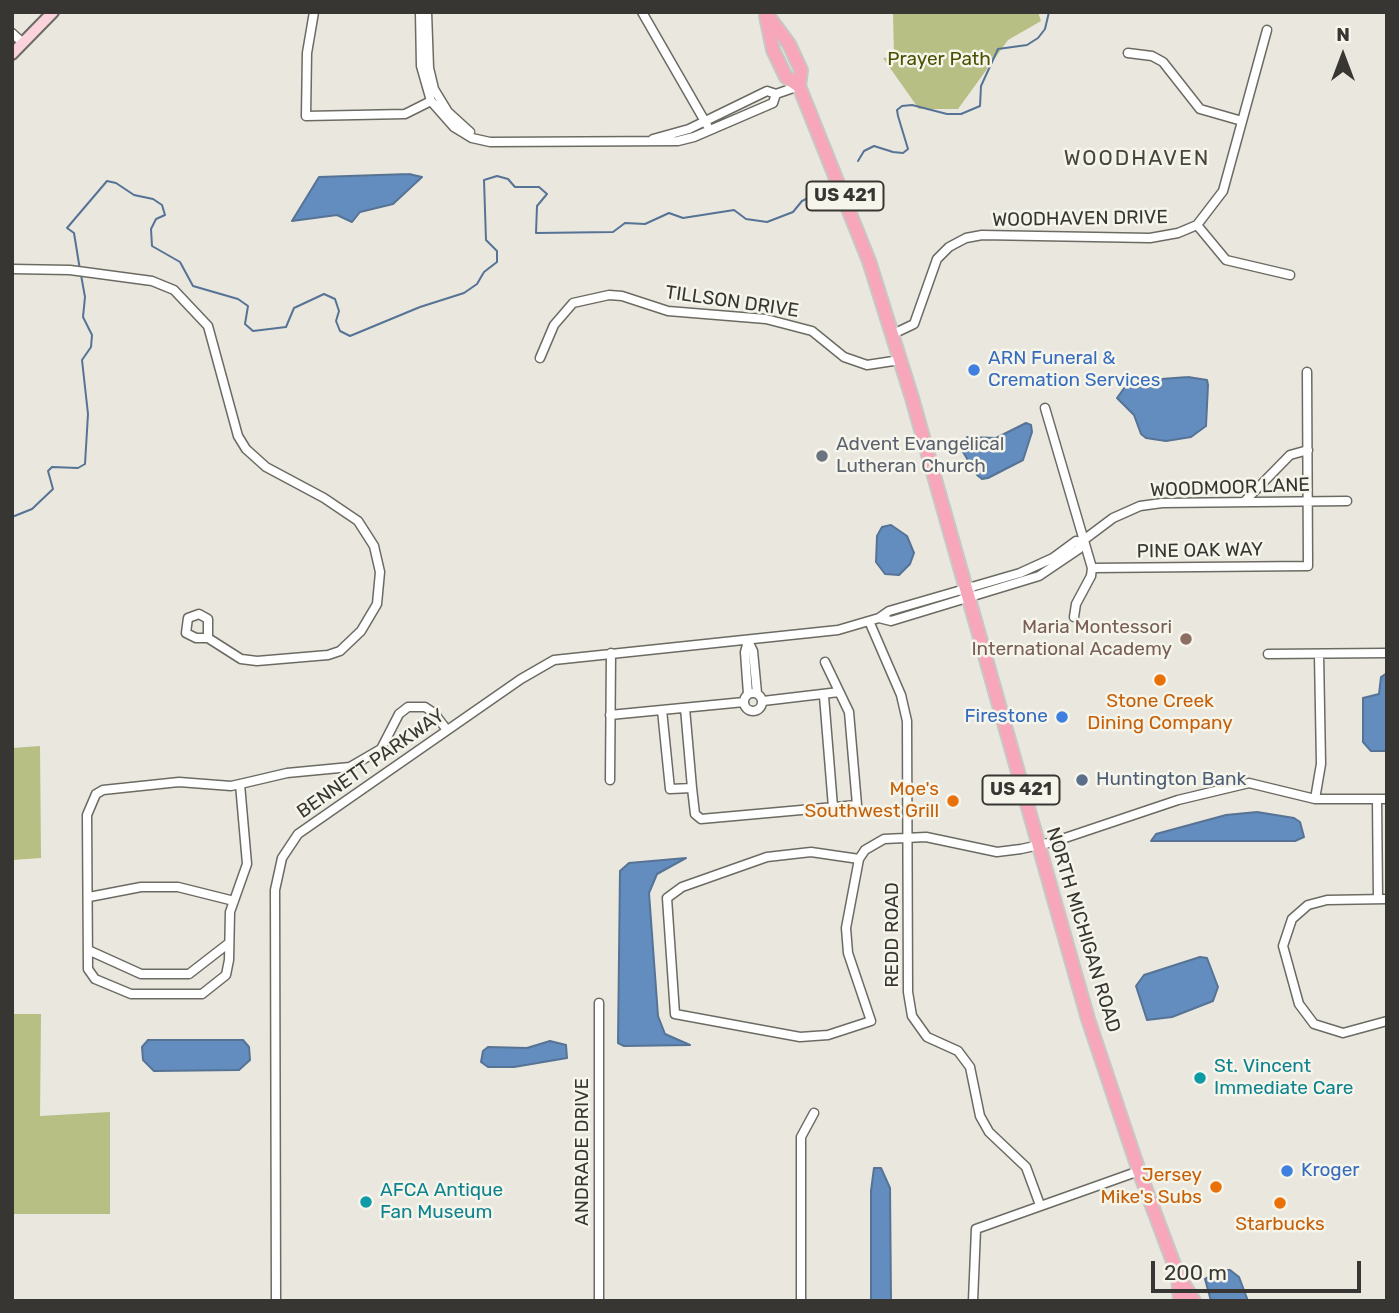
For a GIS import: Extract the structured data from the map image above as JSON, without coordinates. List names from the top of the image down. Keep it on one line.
{"streets":{"main road":["US 421","NORTH MICHIGAN ROAD"],"street":["WOODHAVEN DRIVE","TILLSON DRIVE","WOODMOOR LANE","PINE OAK WAY","BENNETT PARKWAY","REDD ROAD","ANDRADE DRIVE"]},"crossings":[["US 421","NORTH MICHIGAN ROAD"],["WOODHAVEN DRIVE","NORTH MICHIGAN ROAD"],["TILLSON DRIVE","NORTH MICHIGAN ROAD"],["WOODMOOR LANE","PINE OAK WAY"],["WOODMOOR LANE","BENNETT PARKWAY"],["WOODMOOR LANE","NORTH MICHIGAN ROAD"],["BENNETT PARKWAY","NORTH MICHIGAN ROAD"],["BENNETT PARKWAY","REDD ROAD"]],"districts":["WOODHAVEN"],"parks":["Prayer Path"],"places":["ARN Funeral & Cremation Services","Advent Evangelical Lutheran Church","Maria Montessori International Academy","Stone Creek Dining Company","Firestone","Huntington Bank","Moe's Southwest Grill","St. Vincent Immediate Care","Kroger","Jersey Mike's Subs","AFCA Antique Fan Museum","Starbucks"],"scale_bar":"200 m","north":"top"}
